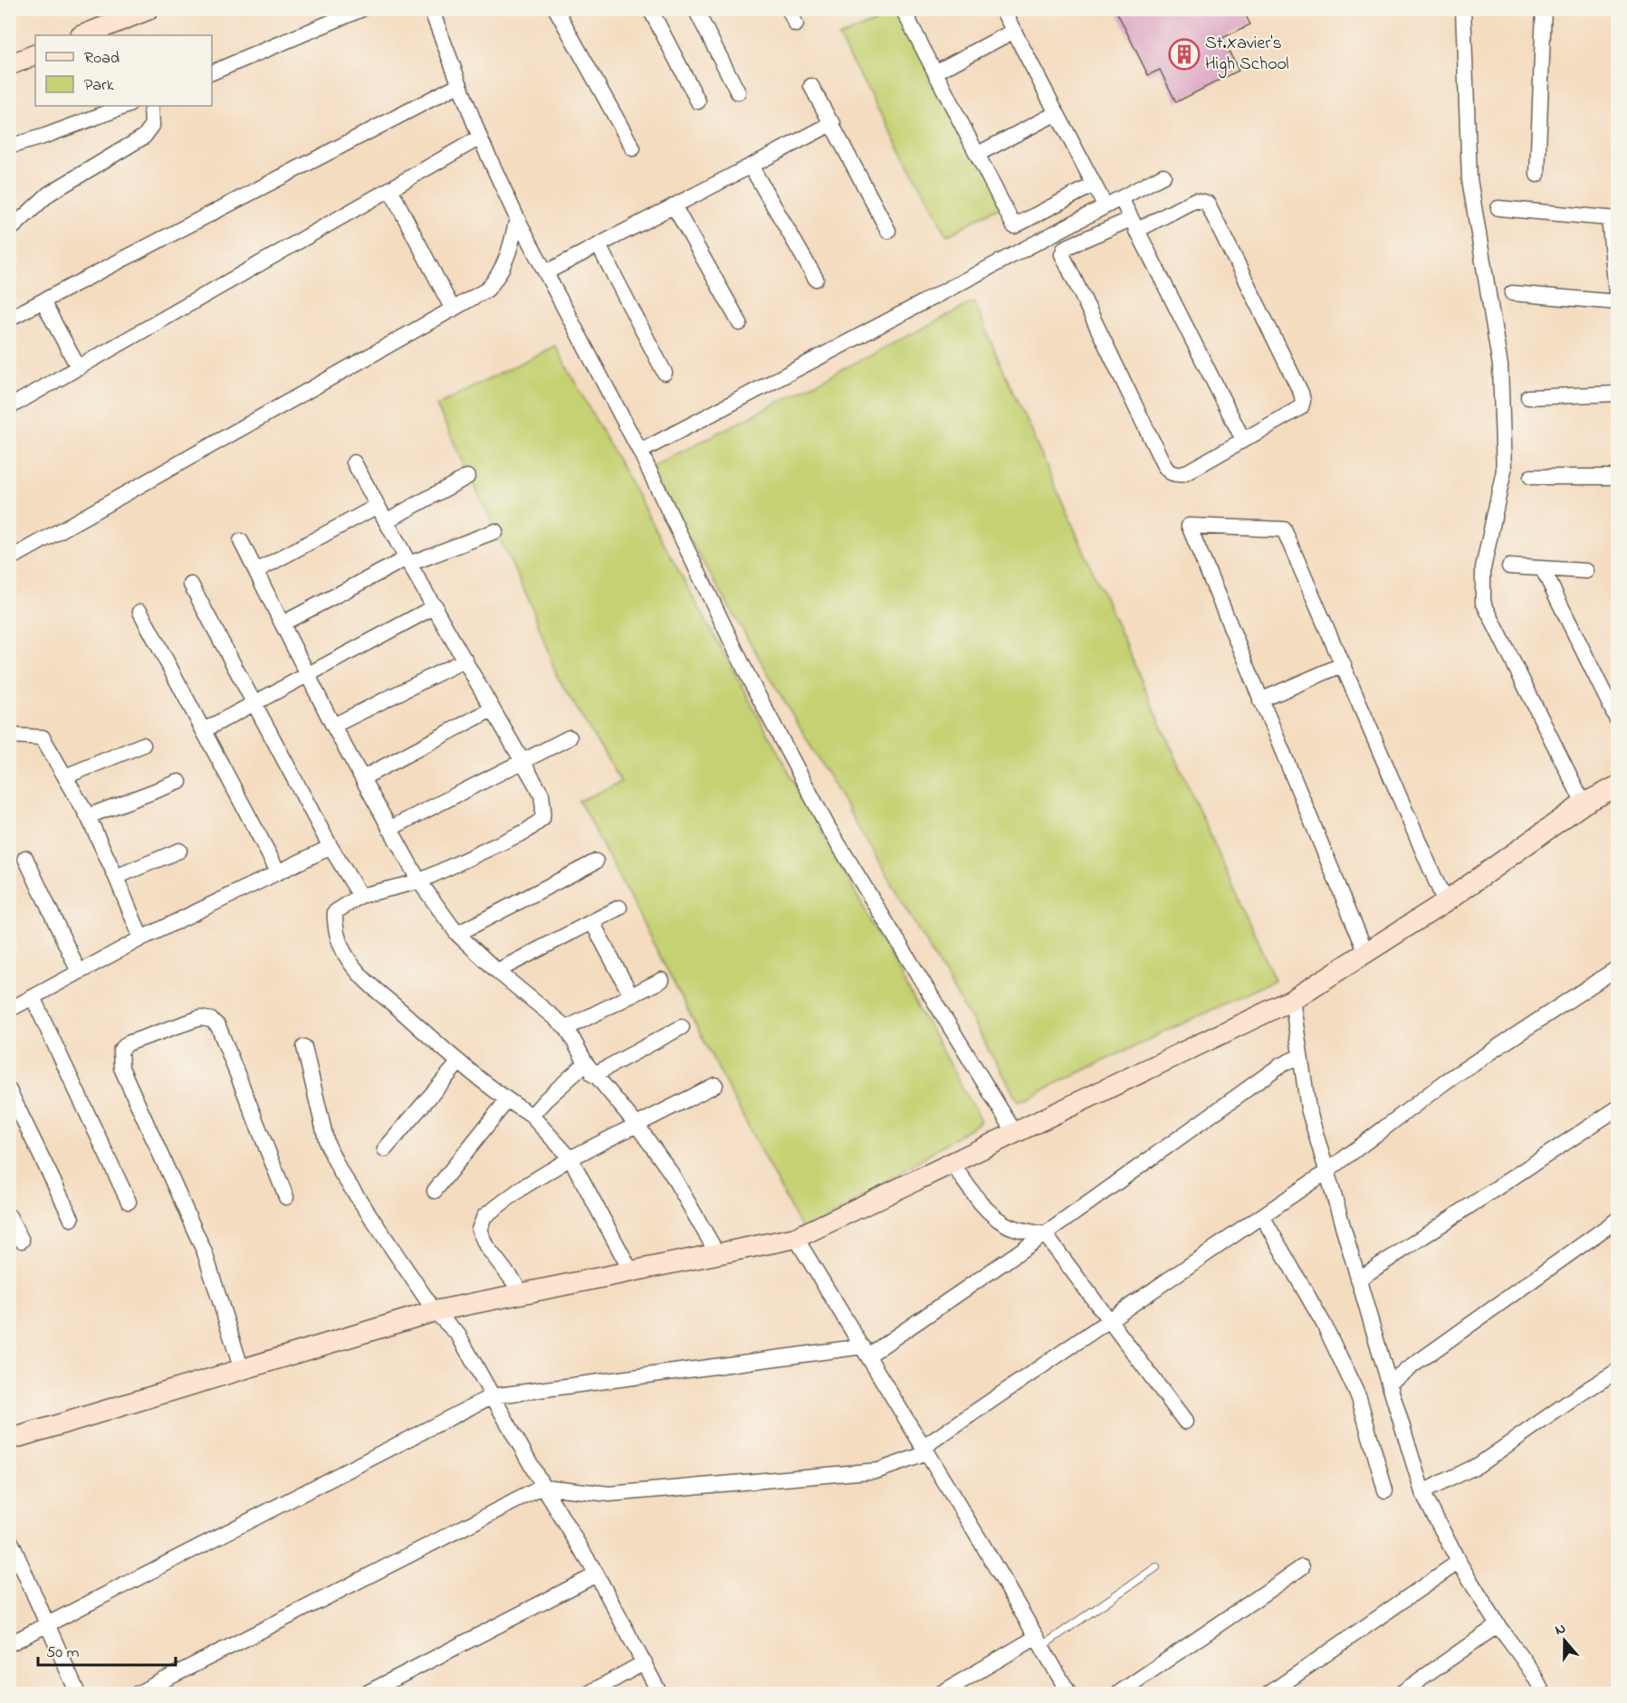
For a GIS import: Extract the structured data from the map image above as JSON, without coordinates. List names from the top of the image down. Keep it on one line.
{"places":{"building":["St.Xavier's High School"]},"legend":["Road","Park"],"scale_bar":"50 m","north":"top"}
